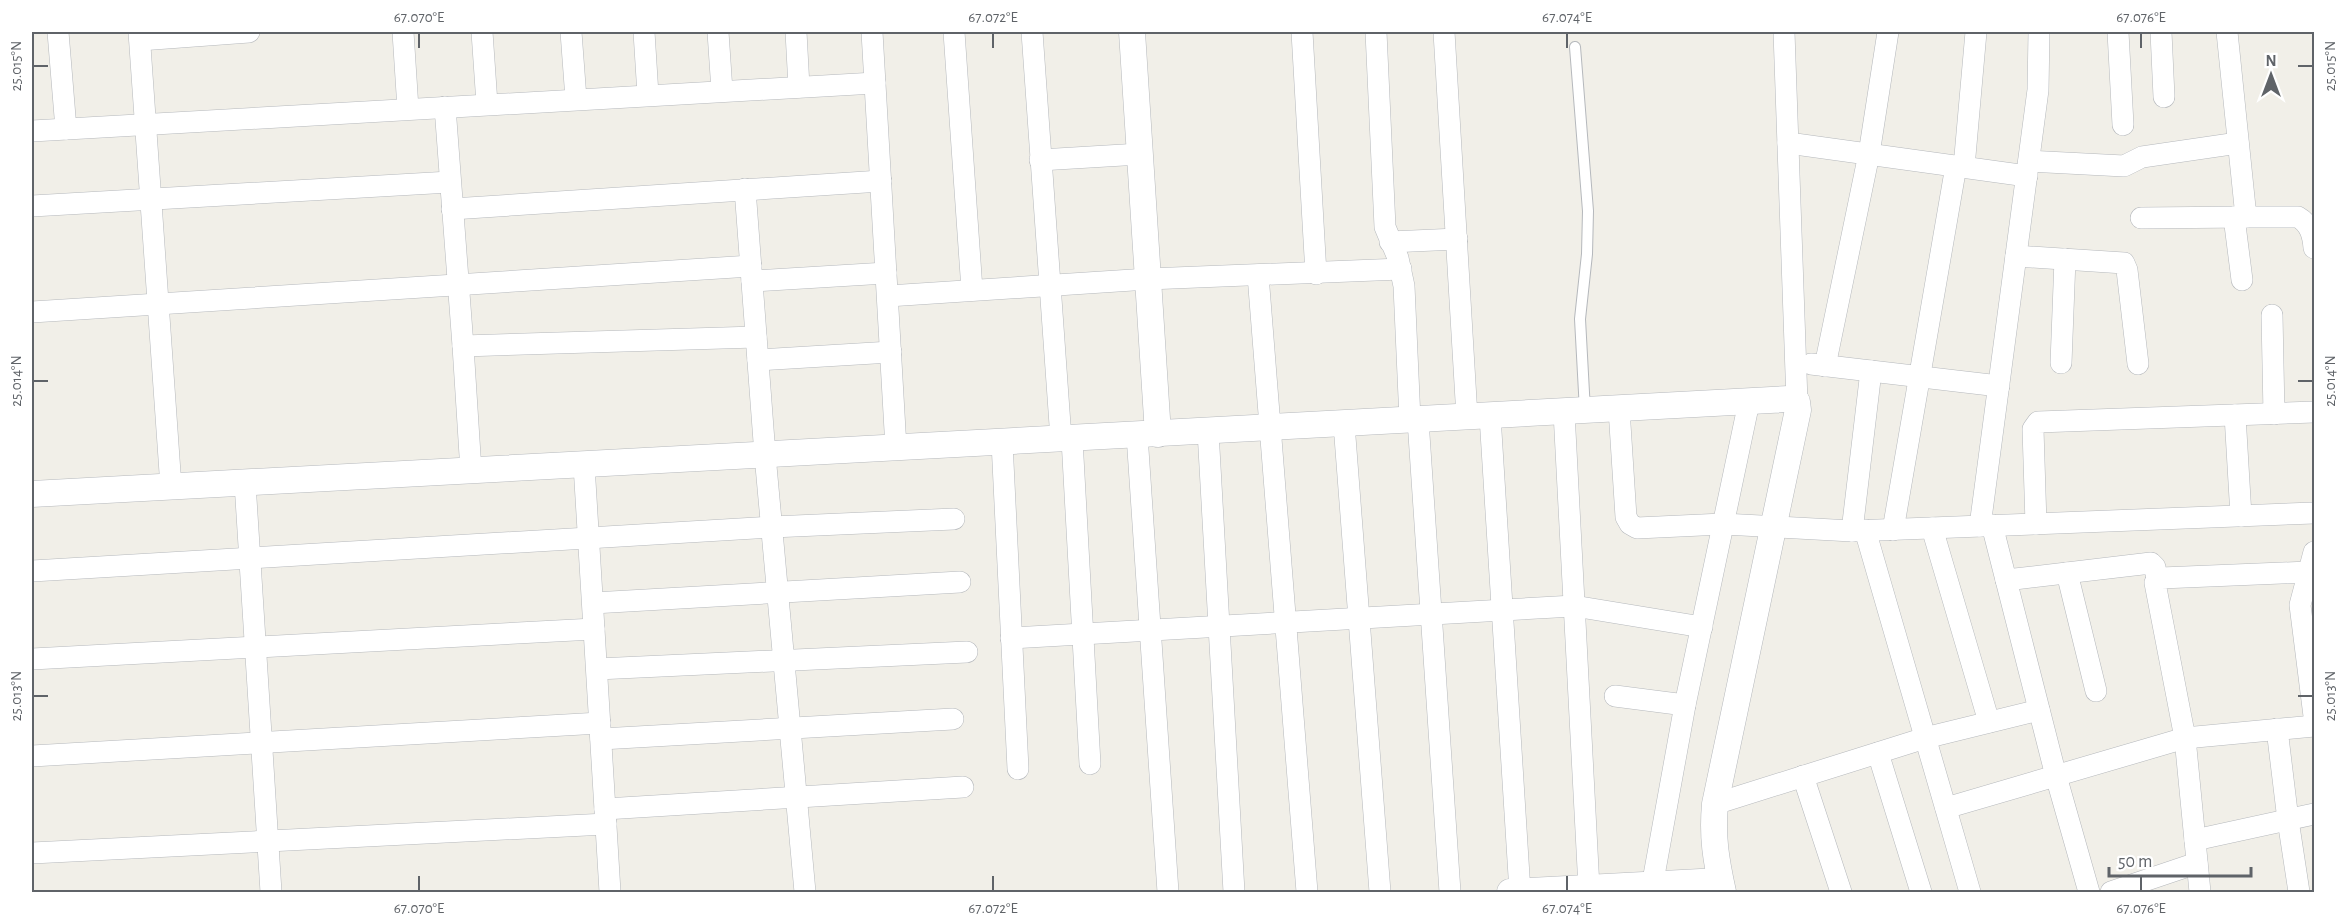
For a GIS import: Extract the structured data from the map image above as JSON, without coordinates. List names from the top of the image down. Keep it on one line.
{"scale_bar":"50 m","north":"top","coordinates":["67.070°E","67.072°E","67.074°E","67.076°E","25.015°N","25.014°N","25.013°N"]}
